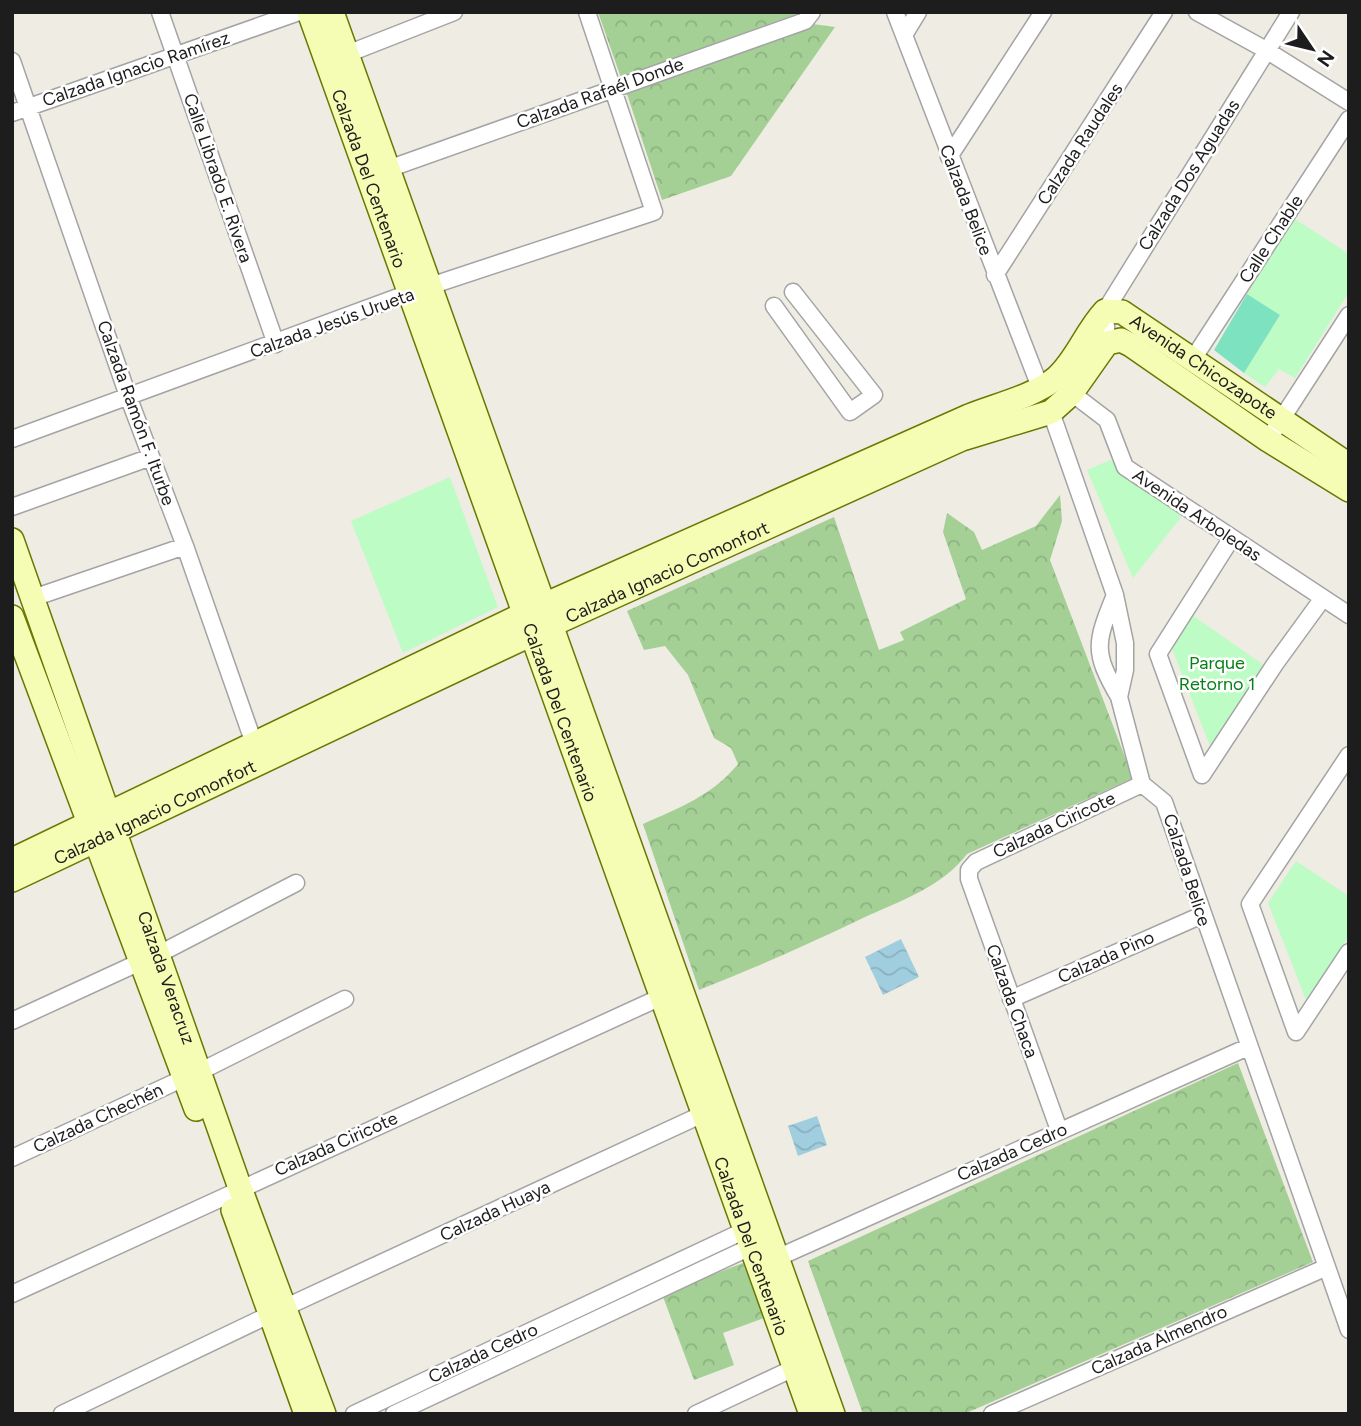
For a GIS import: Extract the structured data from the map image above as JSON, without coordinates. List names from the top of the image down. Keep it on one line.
{"streets":{"main road":["Calzada Del Centenario","Avenida Chicozapote","Calzada Ignacio Comonfort","Calzada Veracruz"],"street":["Calzada Ignacio Ramírez","Calzada Rafaél Donde","Calzada Raudales","Calzada Dos Aguadas","Calle Librado E. Rivera","Calzada Belice","Calle Chable","Calzada Jesús Urueta","Calzada Ramón F. Iturbe","Avenida Arboledas","Calzada Ciricote","Calzada Pino","Calzada Chaca","Calzada Chechén","Calzada Cedro","Calzada Huaya","Calzada Almendro"]},"crossings":[["Calzada Ignacio Ramírez","Calle Librado E. Rivera"],["Calzada Ignacio Ramírez","Calzada Ramón F. Iturbe"],["Calzada Rafaél Donde","Calzada Del Centenario"],["Calzada Rafaél Donde","Calzada Jesús Urueta"],["Calzada Raudales","Calzada Belice"],["Calzada Dos Aguadas","Avenida Chicozapote"],["Calle Librado E. Rivera","Calzada Jesús Urueta"],["Calzada Del Centenario","Calzada Jesús Urueta"],["Calzada Del Centenario","Calzada Ignacio Comonfort"],["Calzada Del Centenario","Calzada Ciricote"],["Calzada Del Centenario","Calzada Cedro"],["Calzada Del Centenario","Calzada Huaya"],["Calzada Belice","Avenida Chicozapote"],["Calzada Belice","Avenida Arboledas"],["Calzada Belice","Calzada Ignacio Comonfort"],["Calzada Belice","Calzada Ciricote"],["Calzada Belice","Calzada Pino"],["Calzada Belice","Calzada Cedro"],["Calzada Belice","Calzada Almendro"],["Calle Chable","Avenida Chicozapote"],["Calzada Jesús Urueta","Calzada Ramón F. Iturbe"],["Avenida Chicozapote","Avenida Arboledas"],["Avenida Chicozapote","Calzada Ignacio Comonfort"],["Calzada Ramón F. Iturbe","Calzada Ignacio Comonfort"],["Avenida Arboledas","Calzada Ignacio Comonfort"],["Calzada Ignacio Comonfort","Calzada Veracruz"],["Calzada Ciricote","Calzada Veracruz"],["Calzada Ciricote","Calzada Chaca"],["Calzada Pino","Calzada Chaca"],["Calzada Veracruz","Calzada Chechén"],["Calzada Veracruz","Calzada Huaya"],["Calzada Chaca","Calzada Cedro"]],"parks":["Parque Retorno 1"],"north":"bottom right"}
